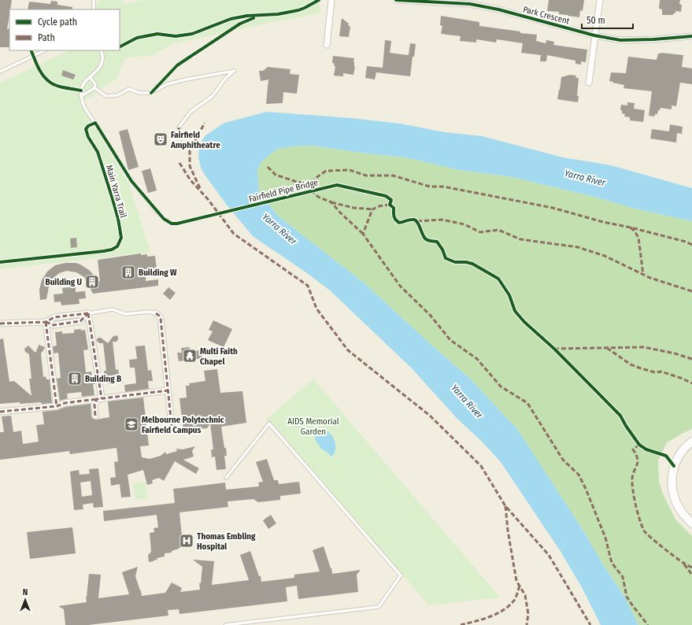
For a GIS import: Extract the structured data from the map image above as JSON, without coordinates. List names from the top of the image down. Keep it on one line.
{"streets":{"street":["Park Crescent"],"cycle path":["Fairfield Pipe Bridge"]},"water":["Yarra River"],"parks":["AIDS Memorial Garden"],"places":{"theatre":["Fairfield Amphitheatre"],"building":["Building W","Building U","Building B"],"temple":["Multi Faith Chapel"],"school or university":["Melbourne Polytechnic Fairfield Campus"],"hospital":["Thomas Embling Hospital"]},"legend":["Cycle path","Path"],"scale_bar":"50 m","north":"top"}
